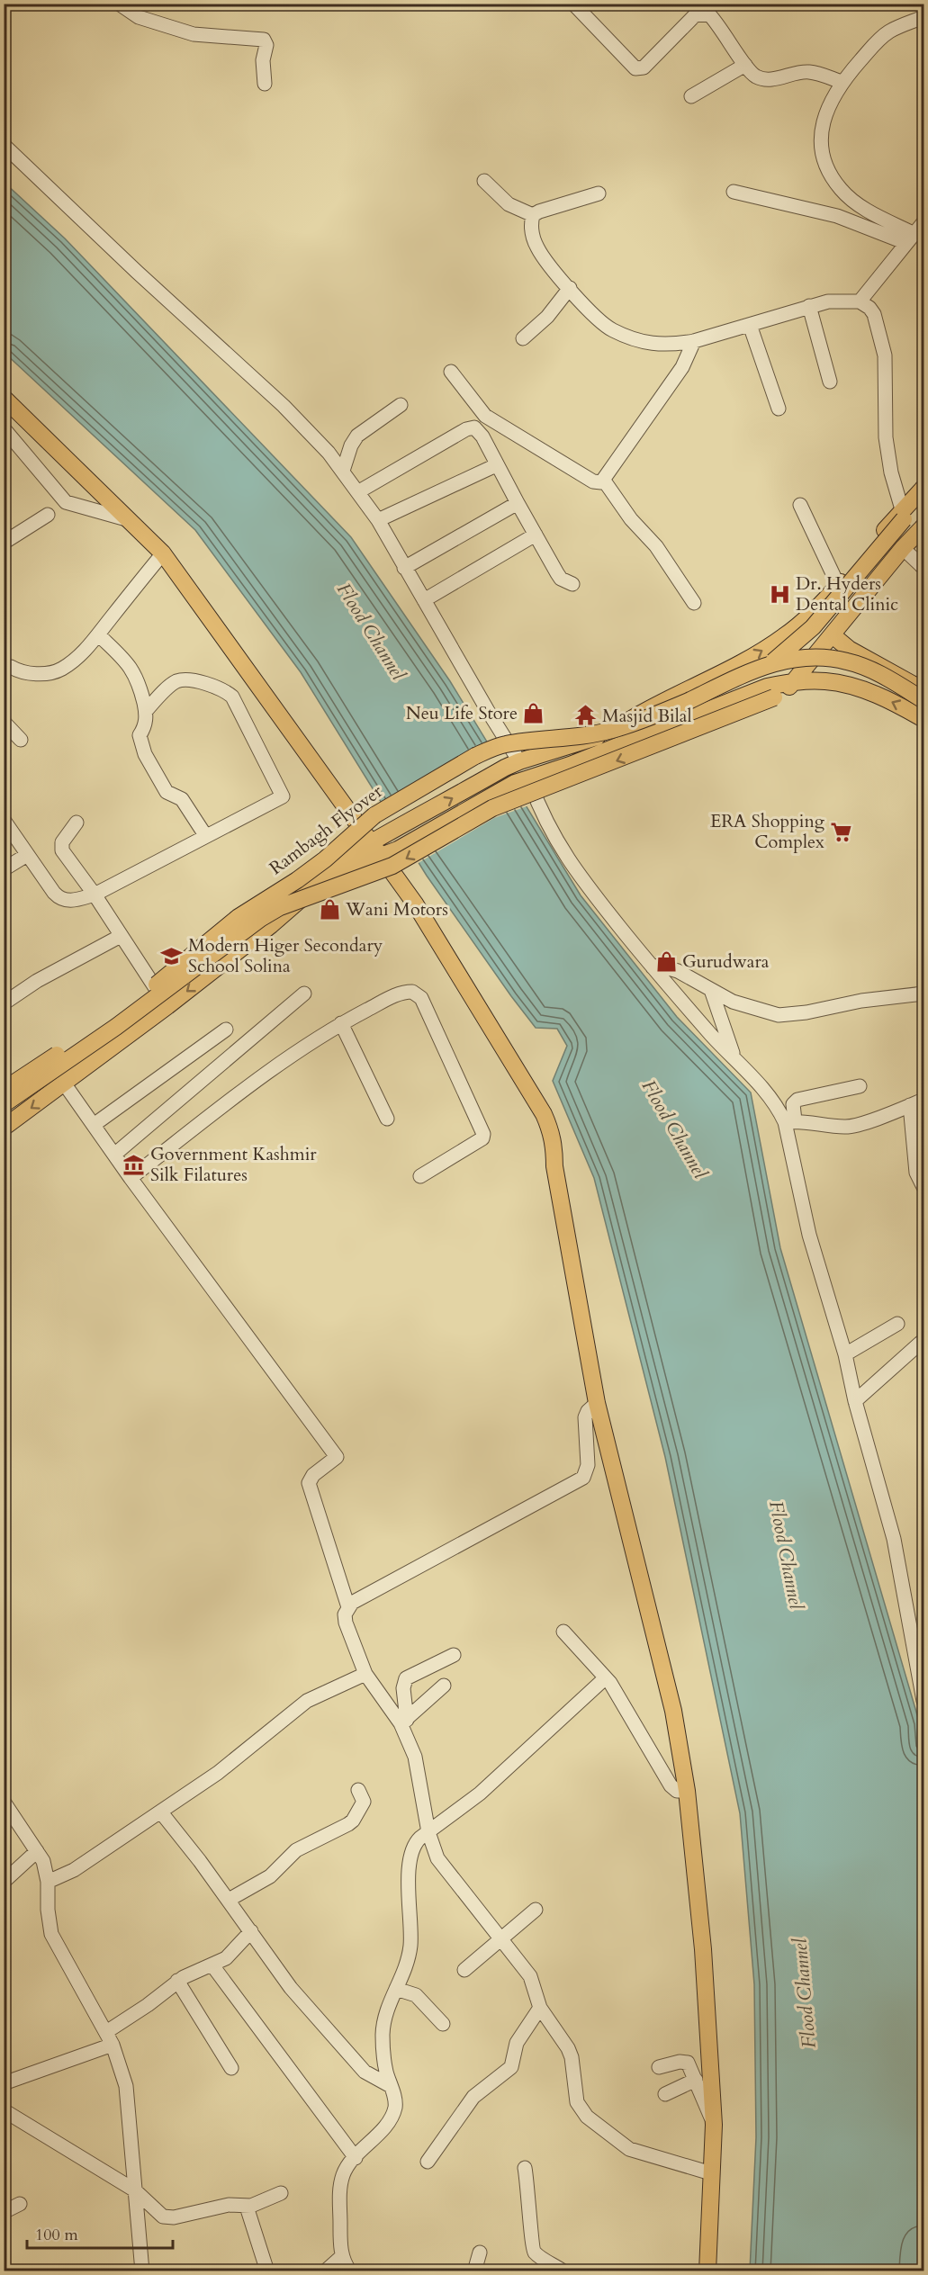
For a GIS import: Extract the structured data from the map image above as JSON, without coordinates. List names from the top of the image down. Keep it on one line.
{"streets":{"main road":["Rambagh Flyover"]},"water":["Flood Channel"],"places":{"hospital":["Dr. Hyders Dental Clinic"],"shop":["Neu Life Store","Wani Motors","Gurudwara"],"temple":["Masjid Bilal"],"supermarket":["ERA Shopping Complex"],"school or university":["Modern Higer Secondary School Solina"],"museum":["Government Kashmir Silk Filatures"]},"scale_bar":"100 m"}
